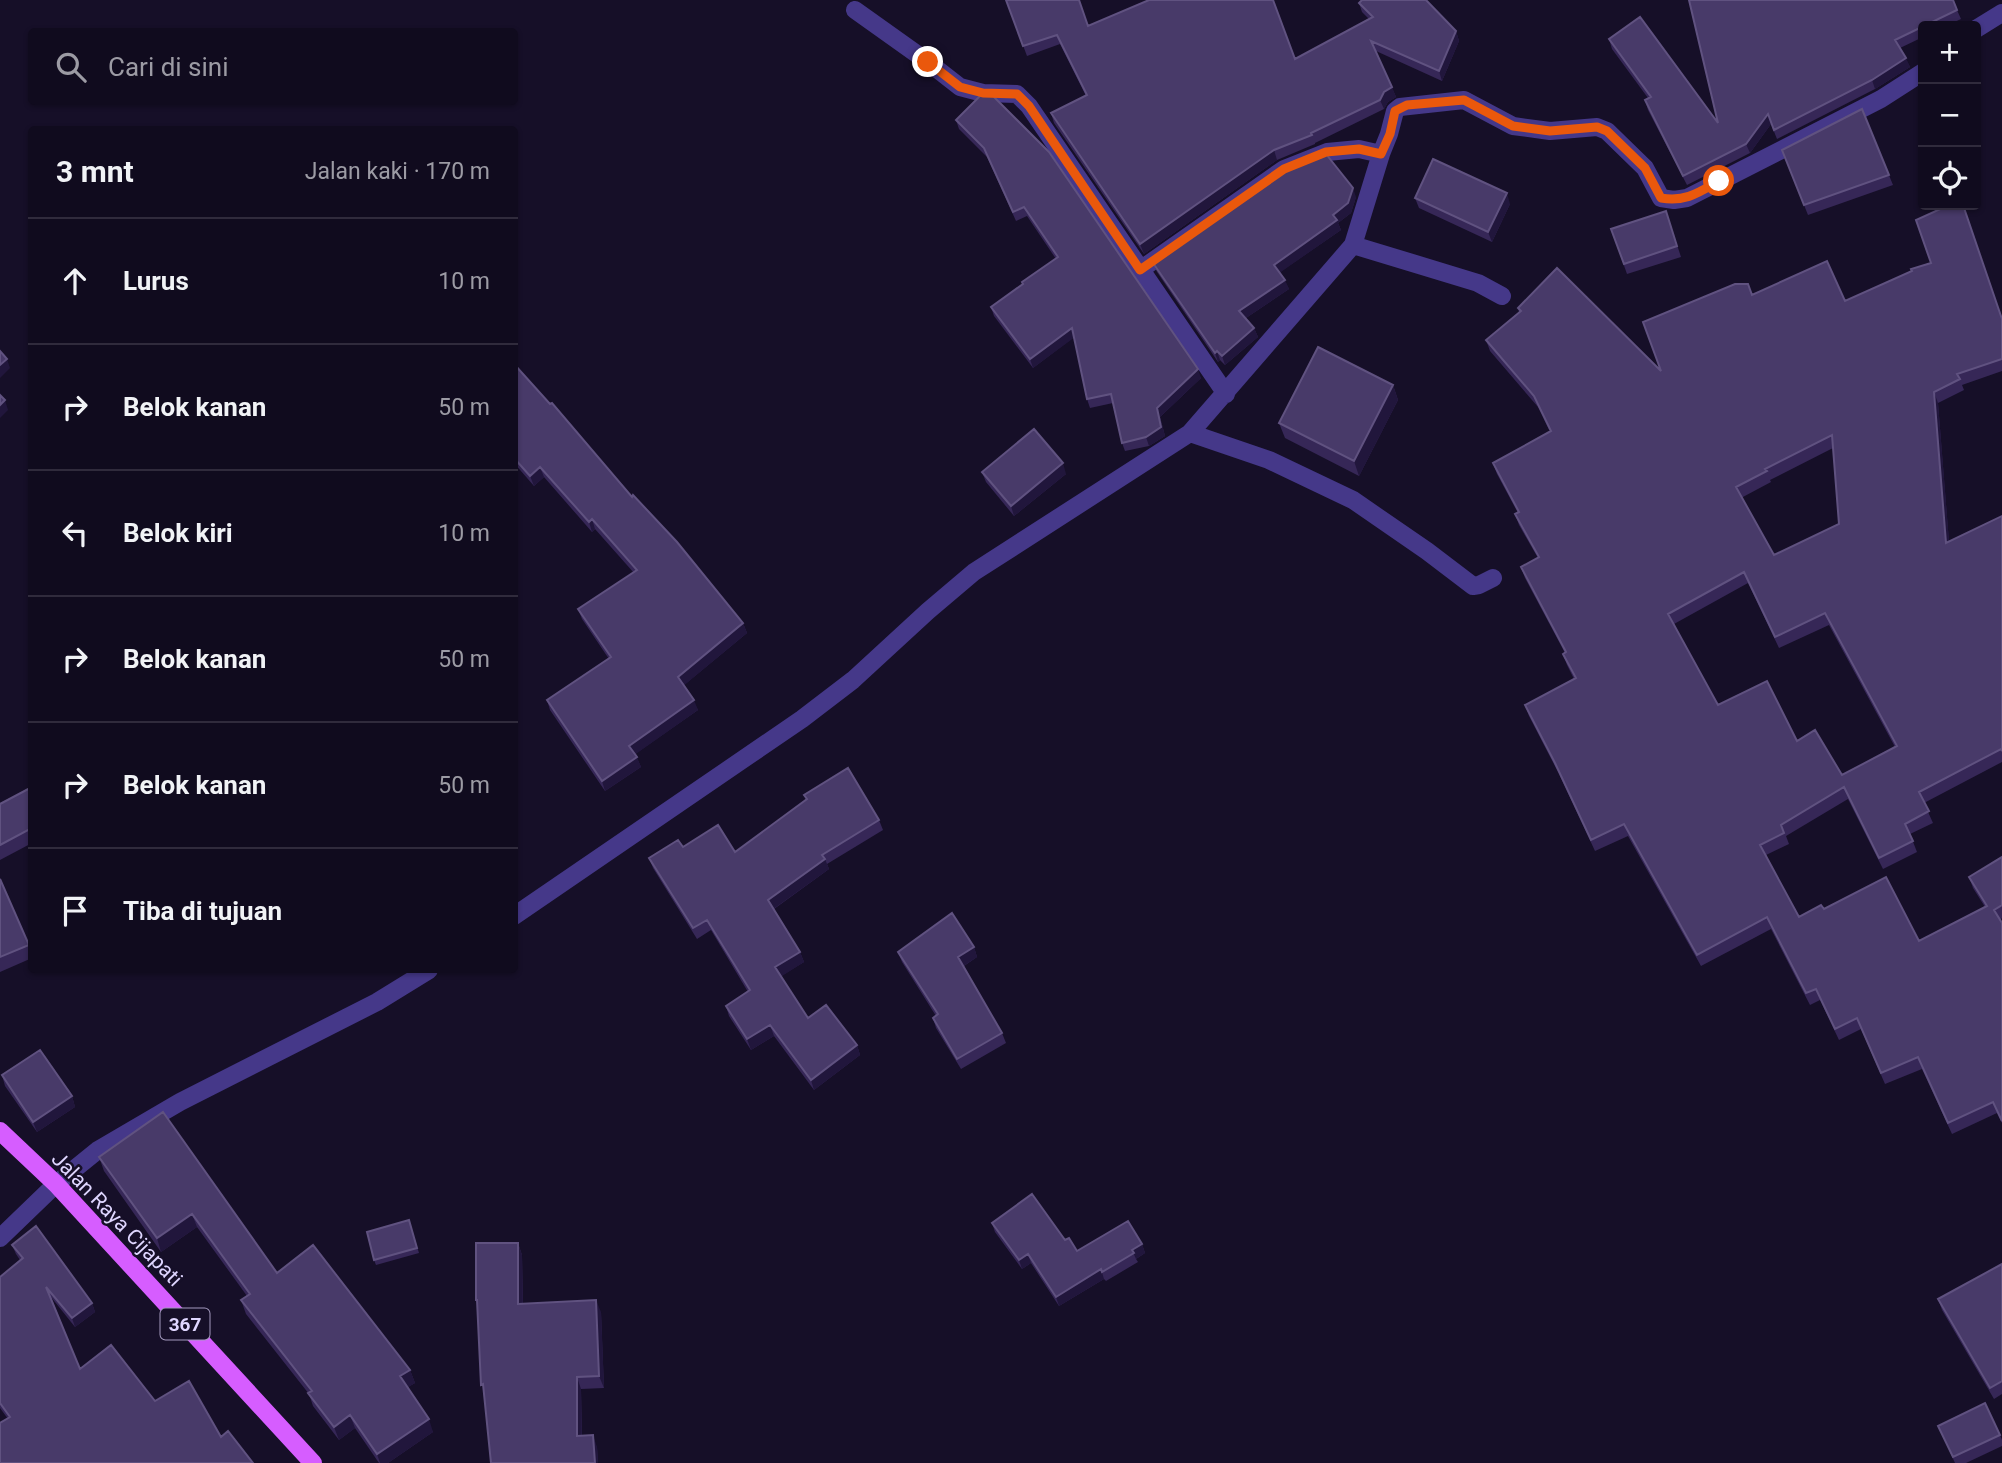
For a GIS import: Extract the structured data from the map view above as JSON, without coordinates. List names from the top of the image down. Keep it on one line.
{"streets":{"main road":["Jalan Raya Cijapati","367"]},"page":{"map_buttons":["+","−"],"search":"Cari di sini","heading":["3 mnt","Jalan kaki · 170 m"],"list":[["Lurus","10 m"],["Belok kanan","50 m"],["Belok kiri","10 m"],["Belok kanan","50 m"],["Belok kanan","50 m"],"Tiba di tujuan"]}}
